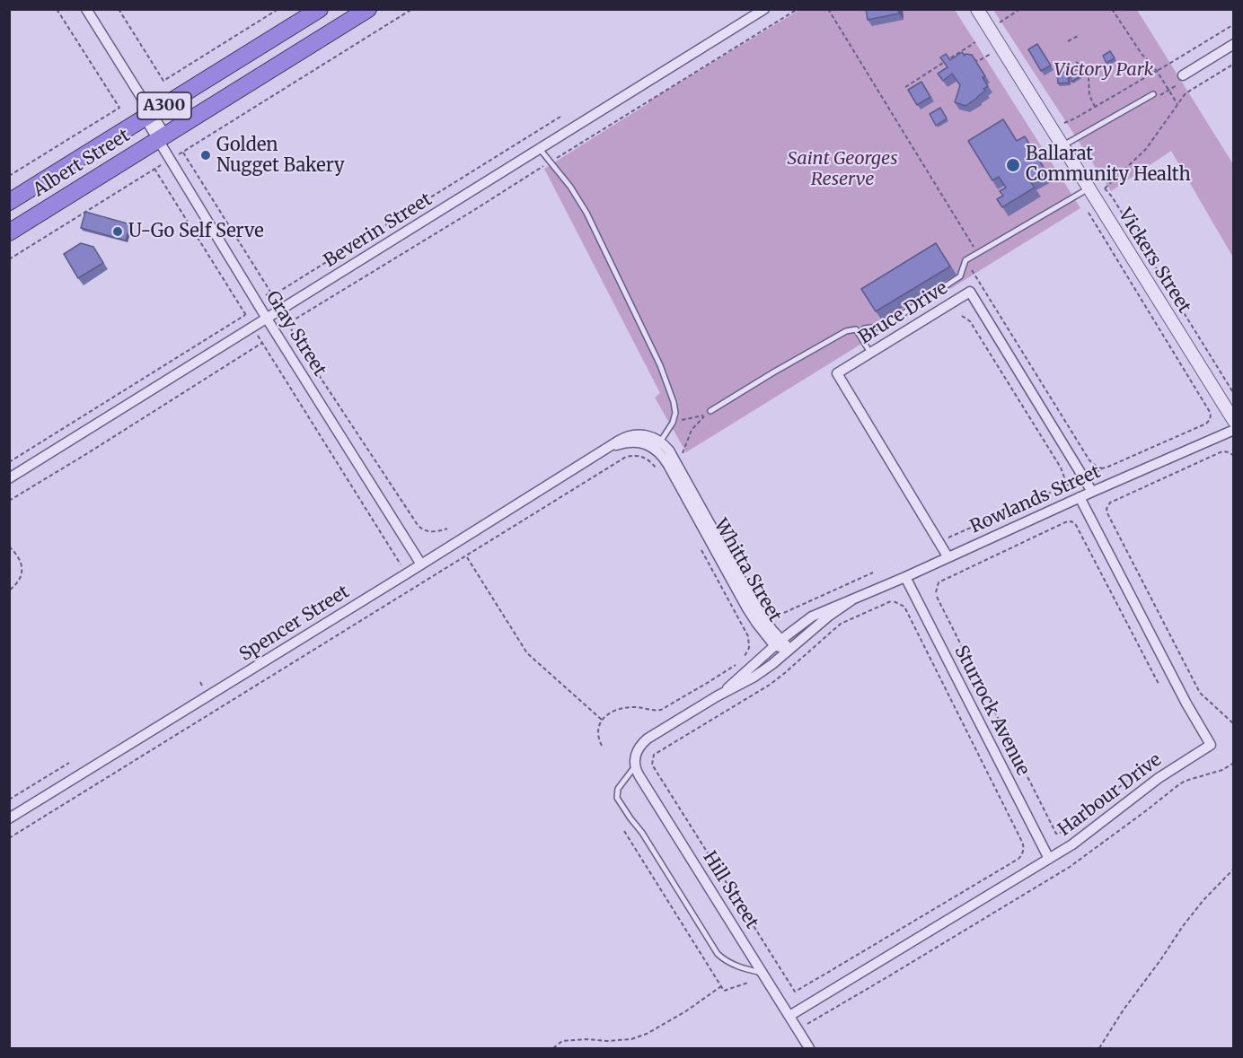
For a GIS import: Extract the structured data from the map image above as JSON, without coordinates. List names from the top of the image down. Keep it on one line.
{"streets":{"highway":["A300","Albert Street"],"street":["Beverin Street","Vickers Street","Bruce Drive","Gray Street","Rowlands Street","Whitta Street","Spencer Street","Sturrock Avenue","Harbour Drive","Hill Street"]},"crossings":[["Albert Street","Gray Street"],["Beverin Street","Gray Street"],["Bruce Drive","Rowlands Street"],["Gray Street","Spencer Street"],["Rowlands Street","Whitta Street"],["Rowlands Street","Sturrock Avenue"],["Rowlands Street","Harbour Drive"],["Rowlands Street","Hill Street"],["Whitta Street","Spencer Street"],["Sturrock Avenue","Harbour Drive"],["Harbour Drive","Hill Street"]],"parks":["Victory Park","Saint Georges Reserve"],"places":["Golden Nugget Bakery","Ballarat Community Health","U-Go Self Serve"]}
